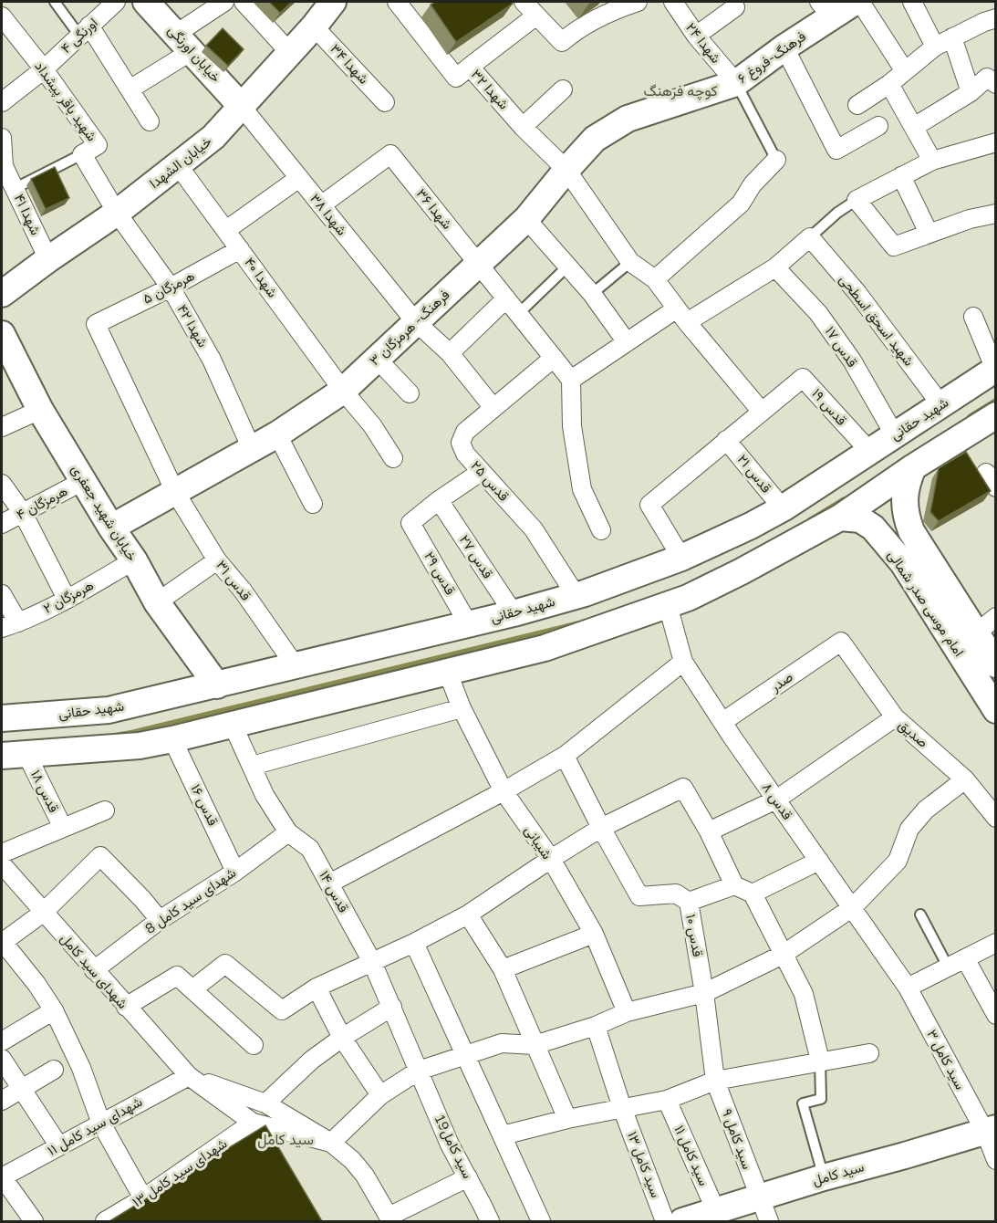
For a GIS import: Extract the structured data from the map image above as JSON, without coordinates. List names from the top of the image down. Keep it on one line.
{"streets":{"main road":["خیابان اورنگی","فرهنگ-فروغ ۶","خیابان الشهدا","فرهنگ- هرمزگان ۳","شهید حقانی","خیابان شهید جعفری","امام موسی صدر شمالی","سید کامل"],"street":["اورنگی ۴","شهدا ۲۴","شهدا ۳۴","شهدا ۳۲","شهید باقر پیشداد","شهدا ۳۶","شهدا ۴۱","شهدا ۳۸","شهدا ۴۰","هرمزگان ۵","شهید اسحق اسطحی","شهدا ۴۲","قدس ۱۷","قدس ۱۹","قدس ۲۱","قدس ۲۵","هرمزگان ۴","قدس ۲۷","قدس ۲۹","قدس ۳۱","هرمزگان ۲","صدر","صدیق","قدس ۱۸","قدس ۸","قدس ۱۶","شیبانی","قدس ۱۴","شهدای سید کامل 8","قدس ۱۰","شهدای سید کامل","سید کامل ۳","شهدای سید کامل ۱۱","سید کامل ۹","سید کامل19","سید کامل ۱۱","سید کامل ۱۳","شهدای سید کامل ۱۳"]},"crossings":[["اورنگی ۴","شهید باقر پیشداد"],["شهدا ۲۴","فرهنگ-فروغ ۶"],["خیابان اورنگی","خیابان الشهدا"],["خیابان اورنگی","شهدا ۳۸"],["فرهنگ-فروغ ۶","فرهنگ- هرمزگان ۳"],["شهدا ۳۴","خیابان الشهدا"],["شهدا ۳۲","فرهنگ- هرمزگان ۳"],["شهید باقر پیشداد","خیابان الشهدا"],["شهید باقر پیشداد","شهدا ۴۲"],["خیابان الشهدا","شهدا ۴۱"],["خیابان الشهدا","شهدا ۳۸"],["خیابان الشهدا","شهدا ۴۰"],["خیابان الشهدا","شهدا ۴۲"],["شهدا ۳۶","شهدا ۳۸"],["شهدا ۳۶","فرهنگ- هرمزگان ۳"],["شهدا ۳۶","قدس ۲۵"],["شهدا ۳۸","فرهنگ- هرمزگان ۳"],["شهدا ۳۸","قدس ۲۵"],["شهدا ۴۰","هرمزگان ۵"],["شهدا ۴۰","فرهنگ- هرمزگان ۳"],["هرمزگان ۵","شهدا ۴۲"],["هرمزگان ۵","قدس ۳۱"],["شهید اسحق اسطحی","شهید حقانی"],["شهدا ۴۲","فرهنگ- هرمزگان ۳"],["فرهنگ- هرمزگان ۳","خیابان شهید جعفری"],["فرهنگ- هرمزگان ۳","قدس ۳۱"],["قدس ۱۷","شهید حقانی"],["قدس ۱۹","شهید حقانی"],["شهید حقانی","قدس ۲۱"],["شهید حقانی","قدس ۲۵"],["شهید حقانی","خیابان شهید جعفری"],["شهید حقانی","قدس ۲۷"],["شهید حقانی","قدس ۲۹"],["شهید حقانی","قدس ۳۱"],["هرمزگان ۴","خیابان شهید جعفری"],["خیابان شهید جعفری","هرمزگان ۲"],["قدس ۲۷","قدس ۲۹"],["صدر","صدیق"],["صدر","قدس ۸"],["قدس ۸","سید کامل ۳"],["قدس ۱۶","شهدای سید کامل 8"],["قدس ۱۴","شهدای سید کامل 8"],["قدس ۱۴","سید کامل19"],["شهدای سید کامل 8","شهدای سید کامل"],["قدس ۱۰","سید کامل ۹"],["شهدای سید کامل","شهدای سید کامل ۱۱"],["شهدای سید کامل","شهدای سید کامل ۱۳"],["سید کامل ۳","سید کامل"],["سید کامل ۹","سید کامل"],["سید کامل ۱۱","سید کامل"]],"districts":["کوچه فرهنگ","سید کامل"]}
